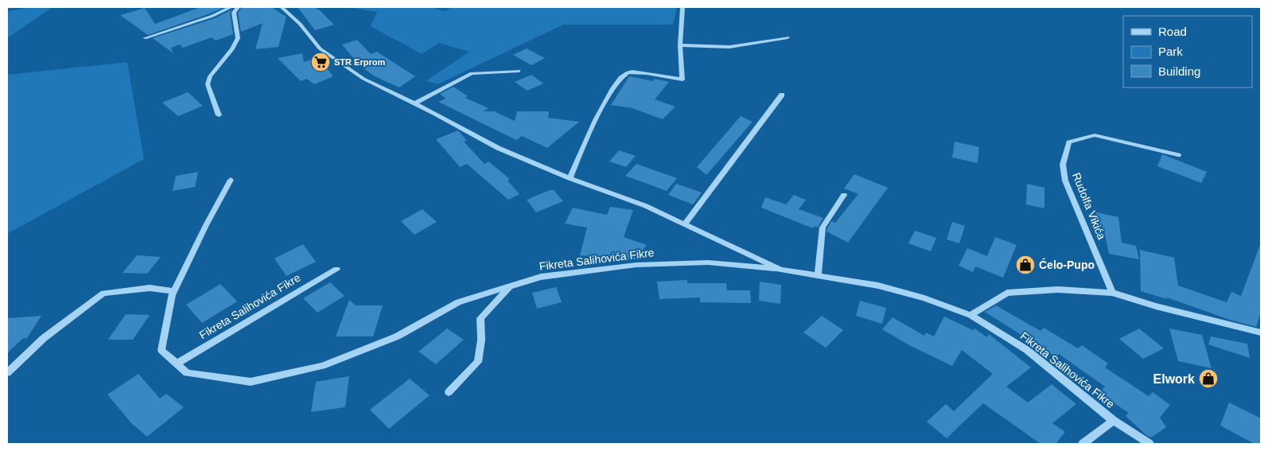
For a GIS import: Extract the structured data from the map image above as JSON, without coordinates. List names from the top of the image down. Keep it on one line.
{"streets":{"street":["Rudolfa Vikića","Fikreta Salihovića Fikre"]},"places":{"supermarket":["STR Erprom"],"shop":["Ćelo-Pupo","Elwork"]},"legend":["Road","Park","Building"]}
